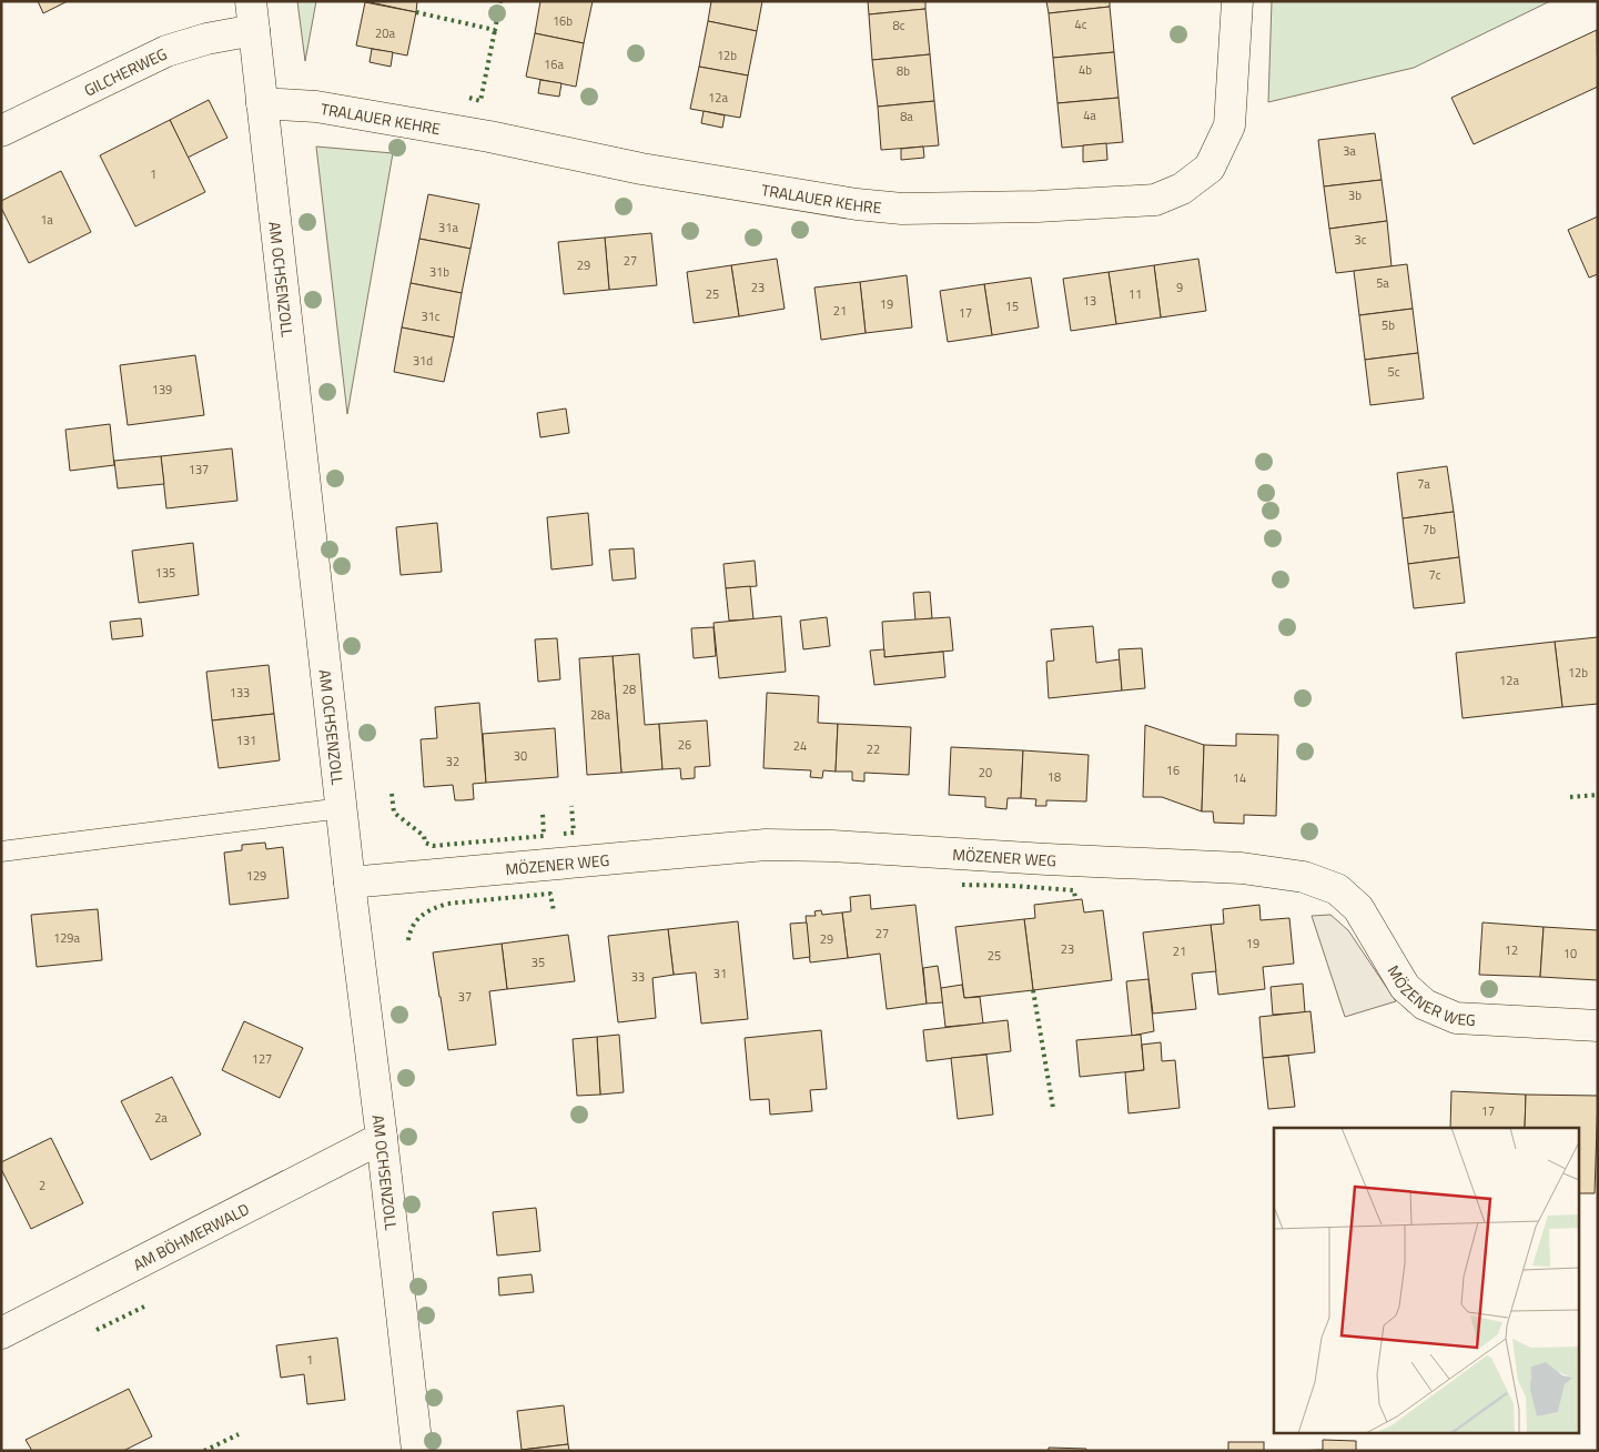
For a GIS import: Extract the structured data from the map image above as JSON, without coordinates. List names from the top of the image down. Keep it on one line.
{"streets":{"street":["GILCHERWEG","TRALAUER KEHRE","AM OCHSENZOLL","MÖZENER WEG","AM BÖHMERWALD"]},"crossings":[["GILCHERWEG","AM OCHSENZOLL"],["TRALAUER KEHRE","AM OCHSENZOLL"],["AM OCHSENZOLL","MÖZENER WEG"],["AM OCHSENZOLL","AM BÖHMERWALD"]],"house_numbers":["16b","4c","8c","20a","12b","16a","4b","8b","12a","4a","8a","3a","1","3b","1a","31a","3c","27","29","31b","5a","23","9","25","11","13","19","15","21","17","31c","5b","31d","5c","139","137","7a","7b","135","7c","12b","12a","28","133","28a","131","26","24","22","30","32","16","20","18","14","129","27","129a","29","19","23","12","21","10","25","35","31","33","37","127","17","2a","2","1"]}
